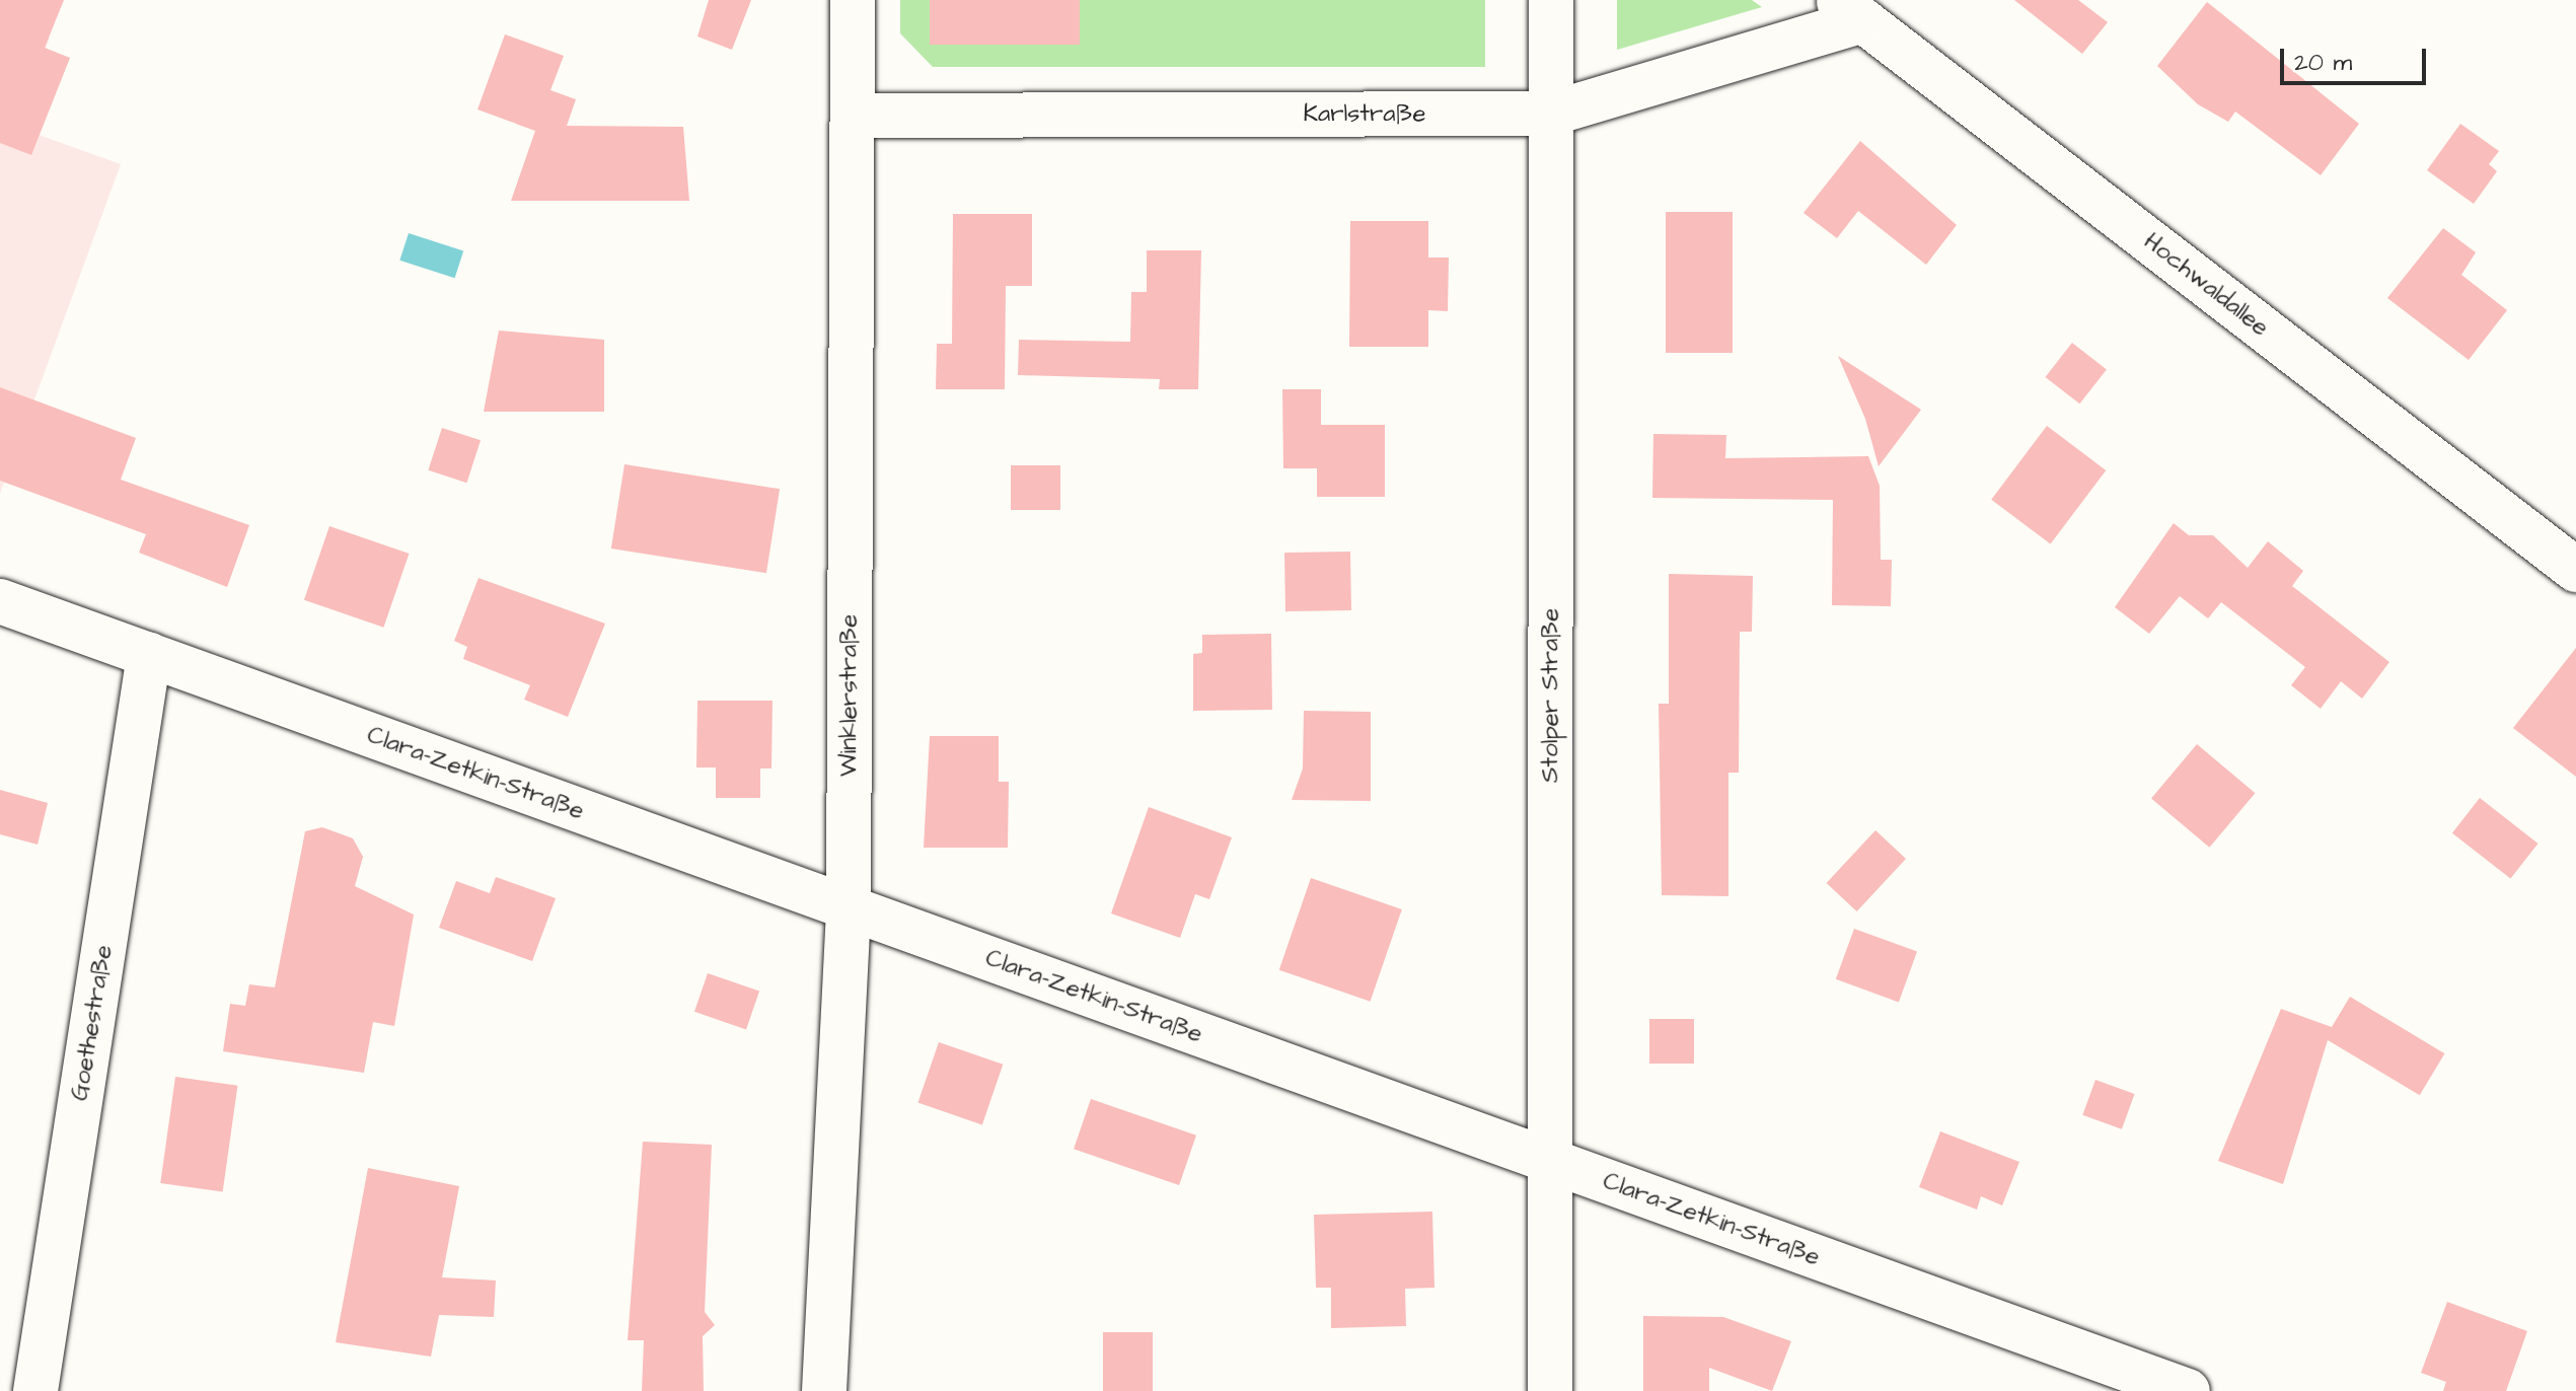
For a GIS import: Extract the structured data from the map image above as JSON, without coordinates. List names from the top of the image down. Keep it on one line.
{"streets":{"street":["Karlstraße","Hochwaldallee","Winklerstraße","Stolper Straße","Clara-Zetkin-Straße","Goethestraße"]},"crossings":[["Karlstraße","Hochwaldallee"],["Karlstraße","Winklerstraße"],["Karlstraße","Stolper Straße"],["Winklerstraße","Clara-Zetkin-Straße"],["Stolper Straße","Clara-Zetkin-Straße"],["Clara-Zetkin-Straße","Goethestraße"]],"scale_bar":"20 m"}
